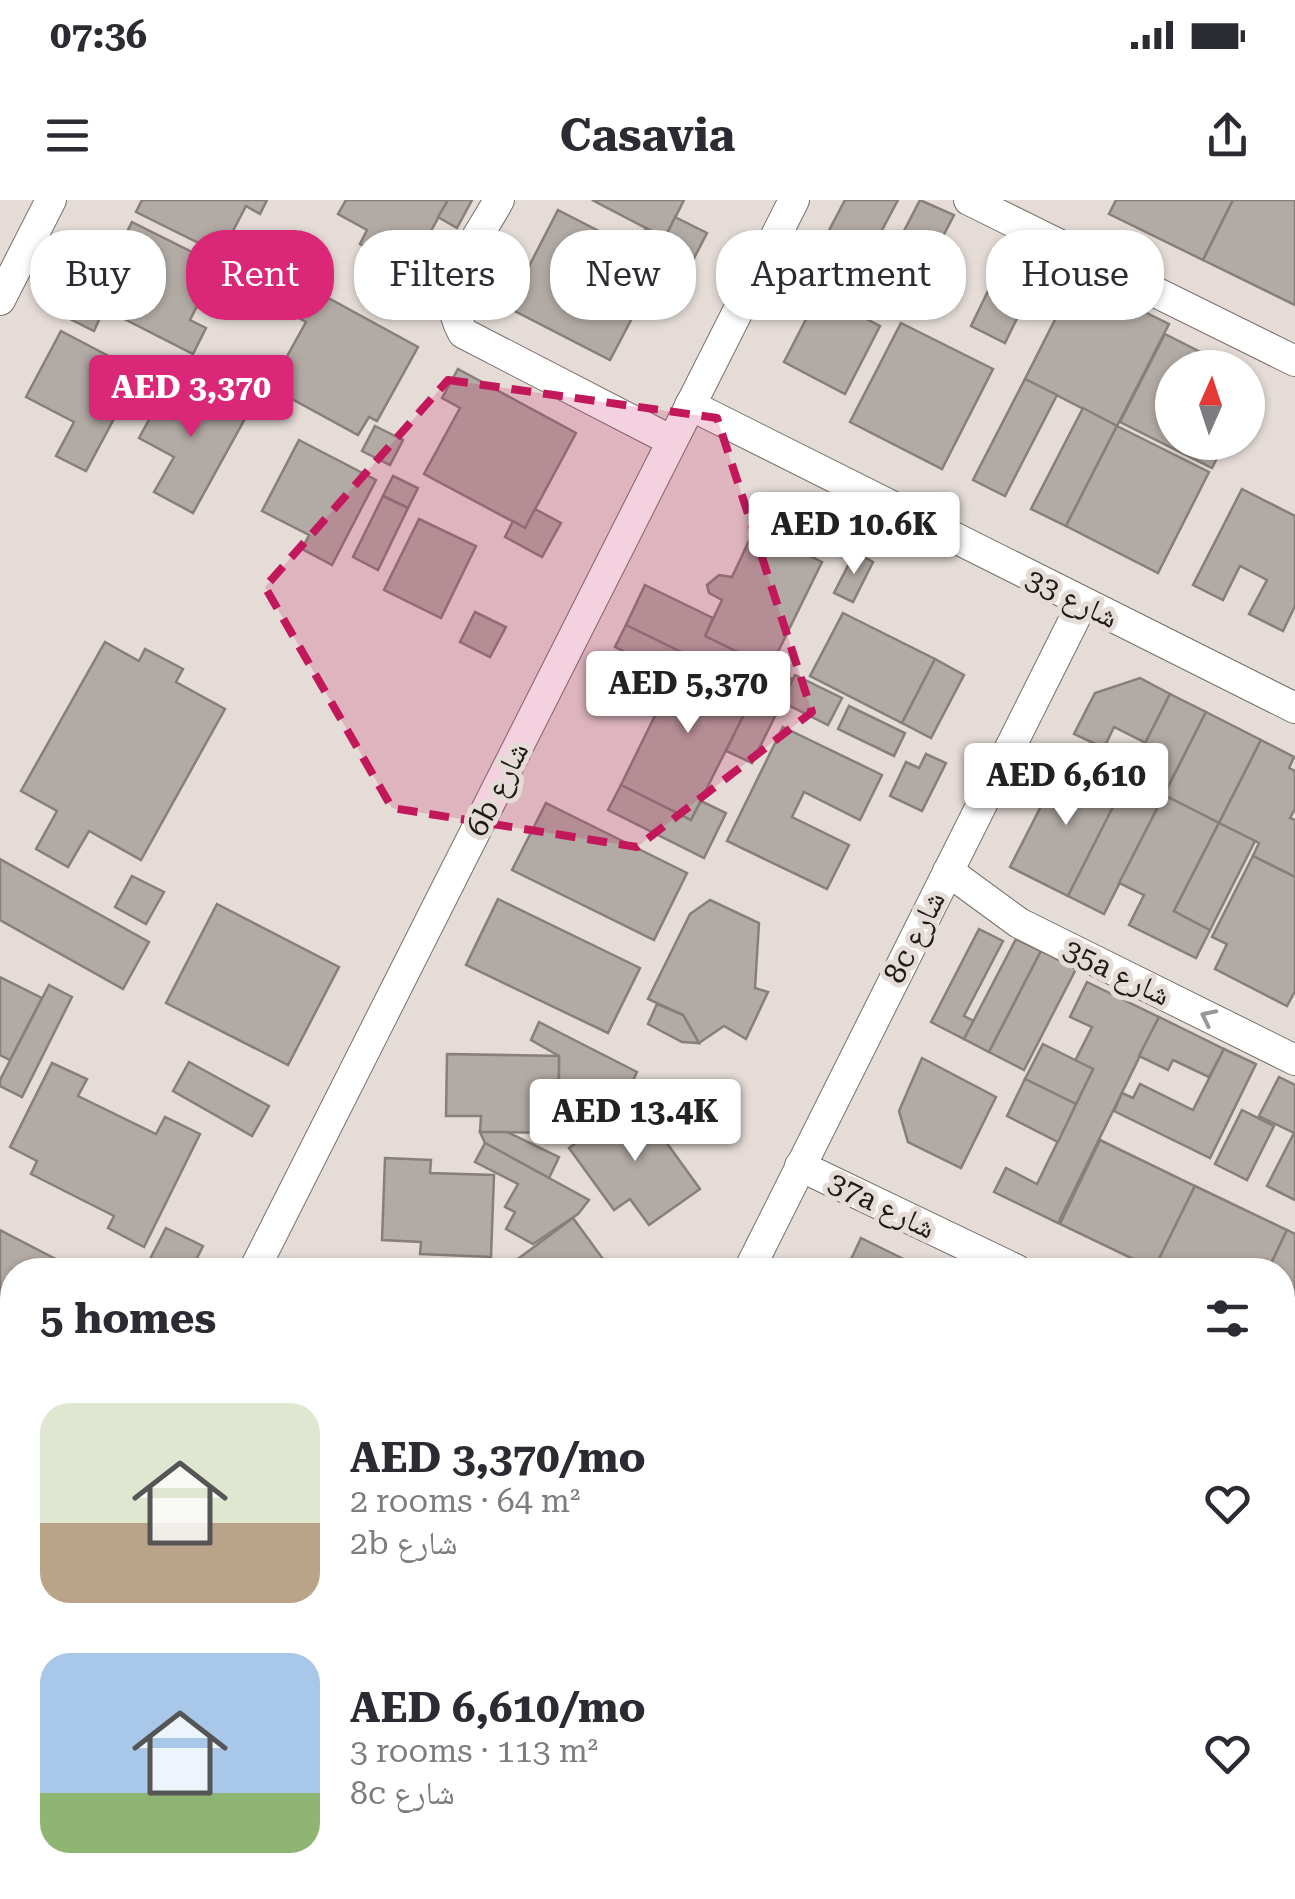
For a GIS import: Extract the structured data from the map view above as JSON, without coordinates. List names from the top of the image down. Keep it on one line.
{"streets":{"street":["شارع 33","6b شارع","8c شارع","35a شارع","37a شارع"]},"crossings":[["شارع 33","6b شارع"],["شارع 33","8c شارع"],["8c شارع","35a شارع"],["8c شارع","37a شارع"]],"one_way":["35a شارع"],"north":"top","page":{"status":"07:36","header":"Casavia","chip":["Buy","Rent","Filters","New","Apartment","House"],"price":["AED 3,370","AED 10.6K","AED 5,370","AED 6,610","AED 13.4K"],"heading":"5 homes","list":[{"name":"AED 3,370/mo","note":"2 rooms · 64 m² · 2b شارع"},{"name":"AED 6,610/mo","note":"3 rooms · 113 m² · 8c شارع"}]}}
